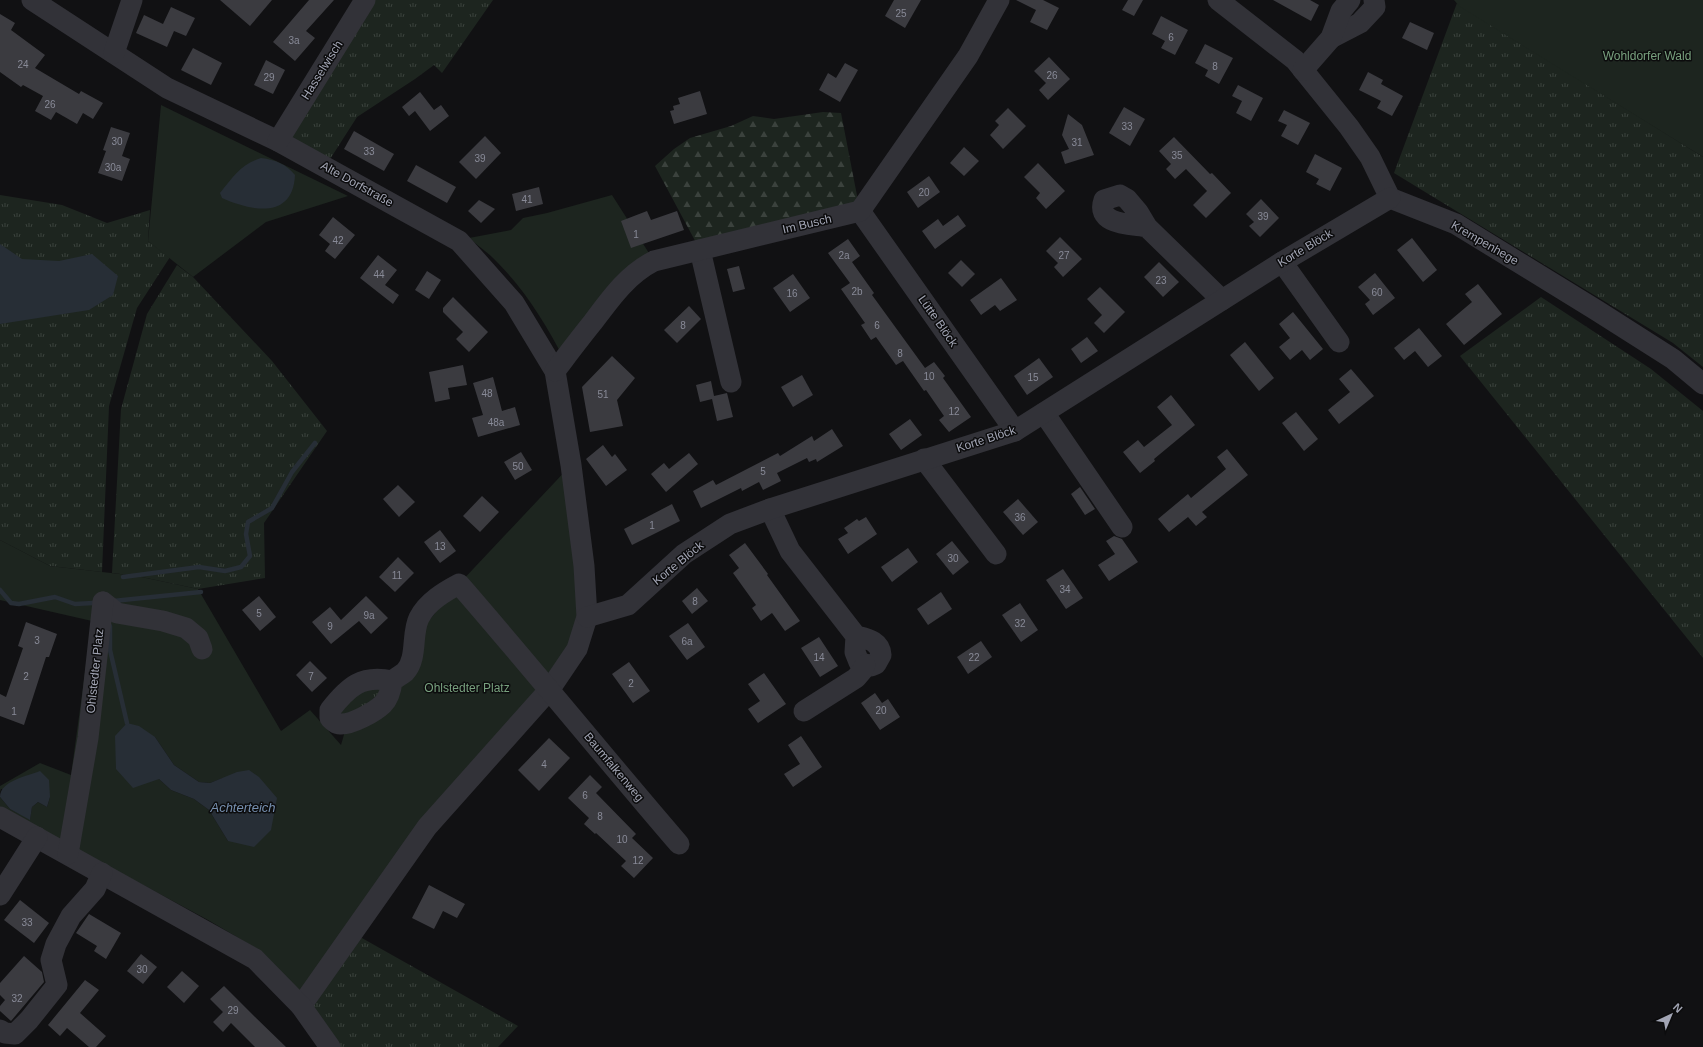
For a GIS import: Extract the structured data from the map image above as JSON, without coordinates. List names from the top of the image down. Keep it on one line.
{"streets":{"street":["Hasselwisch","Alte Dorfstraße","Im Busch","Krempenhege","Korte Blöck","Lütte Blöck","Ohlstedter Platz","Baumfalkenweg"]},"crossings":[["Hasselwisch","Alte Dorfstraße"],["Alte Dorfstraße","Im Busch"],["Alte Dorfstraße","Korte Blöck"],["Im Busch","Lütte Blöck"],["Krempenhege","Korte Blöck"],["Korte Blöck","Lütte Blöck"]],"water":["Achterteich"],"parks":["Wohldorfer Wald","Ohlstedter Platz"],"house_numbers":["25","6","3a","24","8","26","29","26","33","30","31","33","35","39","30a","20","41","39","1","42","2a","27","44","23","2b","60","16","8","6","8","10","15","48","51","12","48a","50","5","36","1","13","30","11","34","8","5","9a","32","9","3","6a","14","22","2","7","2","20","1","4","6","8","10","12","33","30","32","29"],"north":"top right"}
